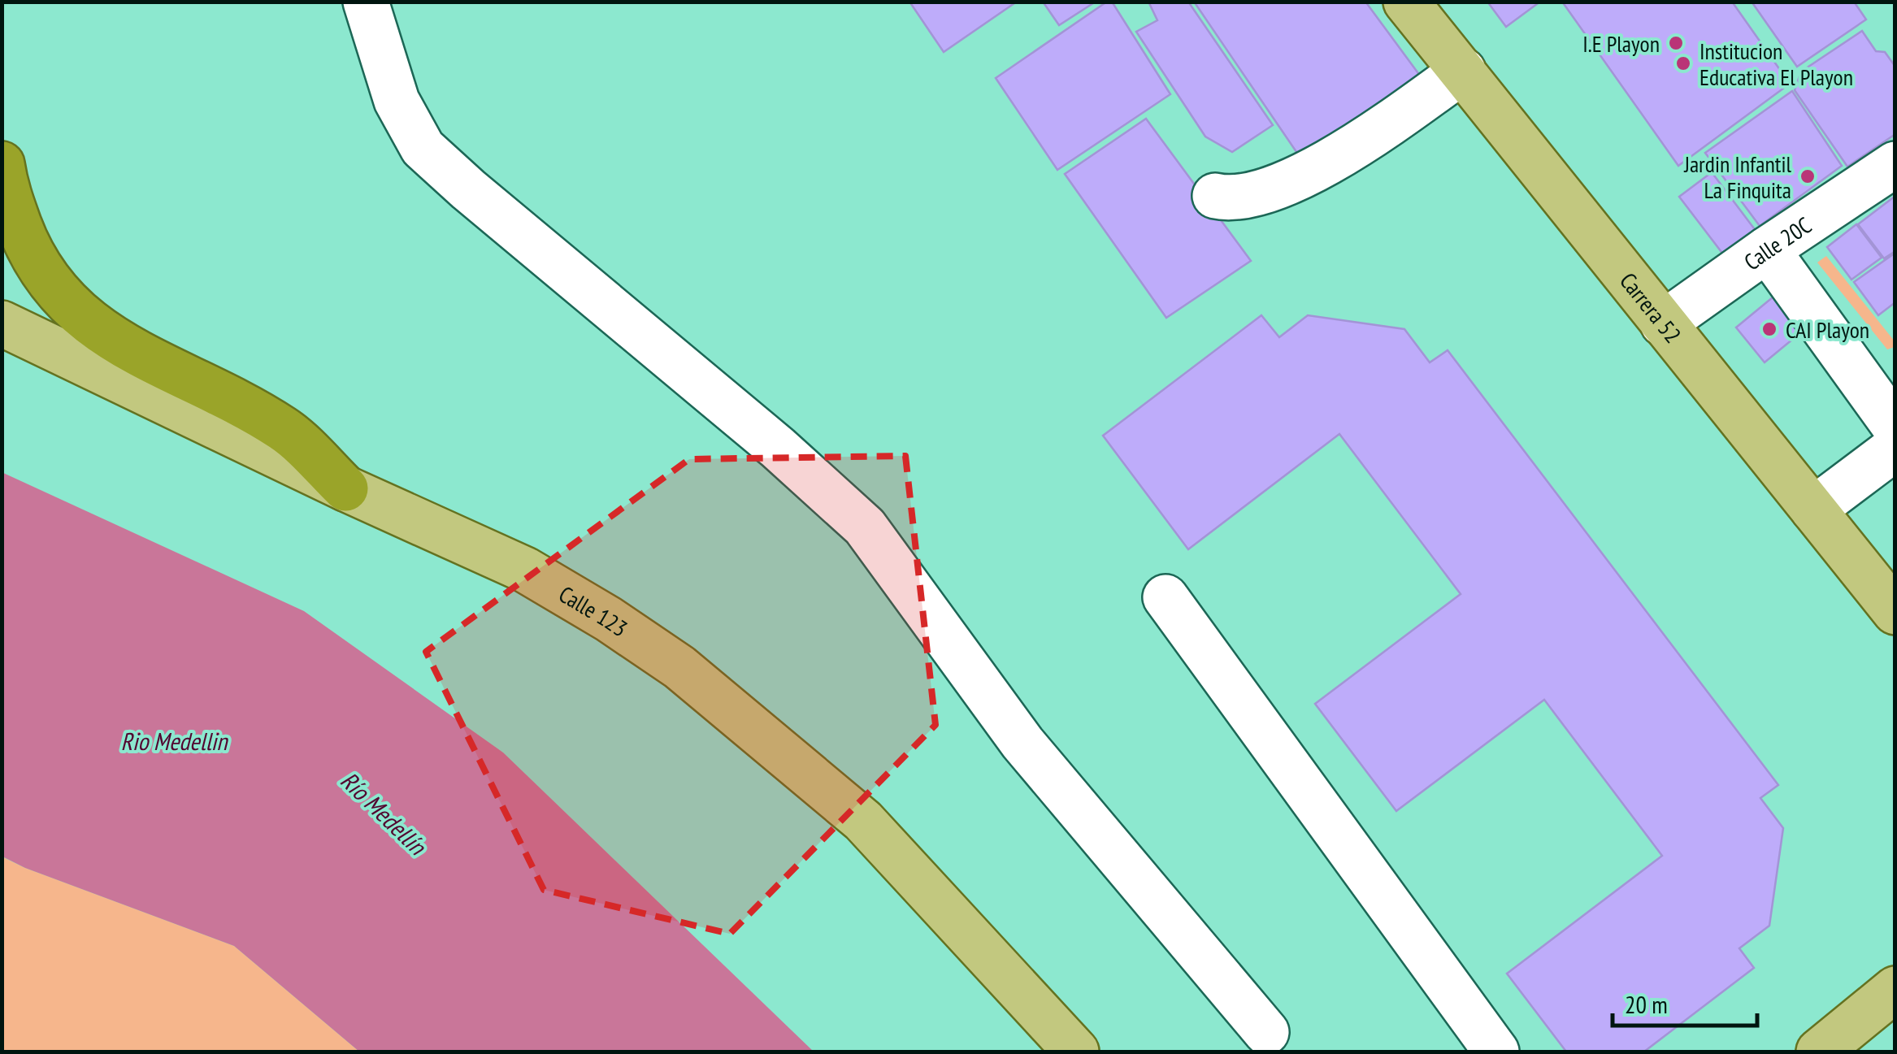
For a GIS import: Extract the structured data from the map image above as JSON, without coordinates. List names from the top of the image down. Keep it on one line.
{"streets":{"main road":["Carrera 52","Calle 123"],"street":["Calle 20C"]},"crossings":[["Calle 20C","Carrera 52"]],"water":["Rio Medellin","Río Medellín"],"places":["I.E Playon","Institucion Educativa El Playon","Jardin Infantil La Finquita","CAI Playon"],"scale_bar":"20 m"}
